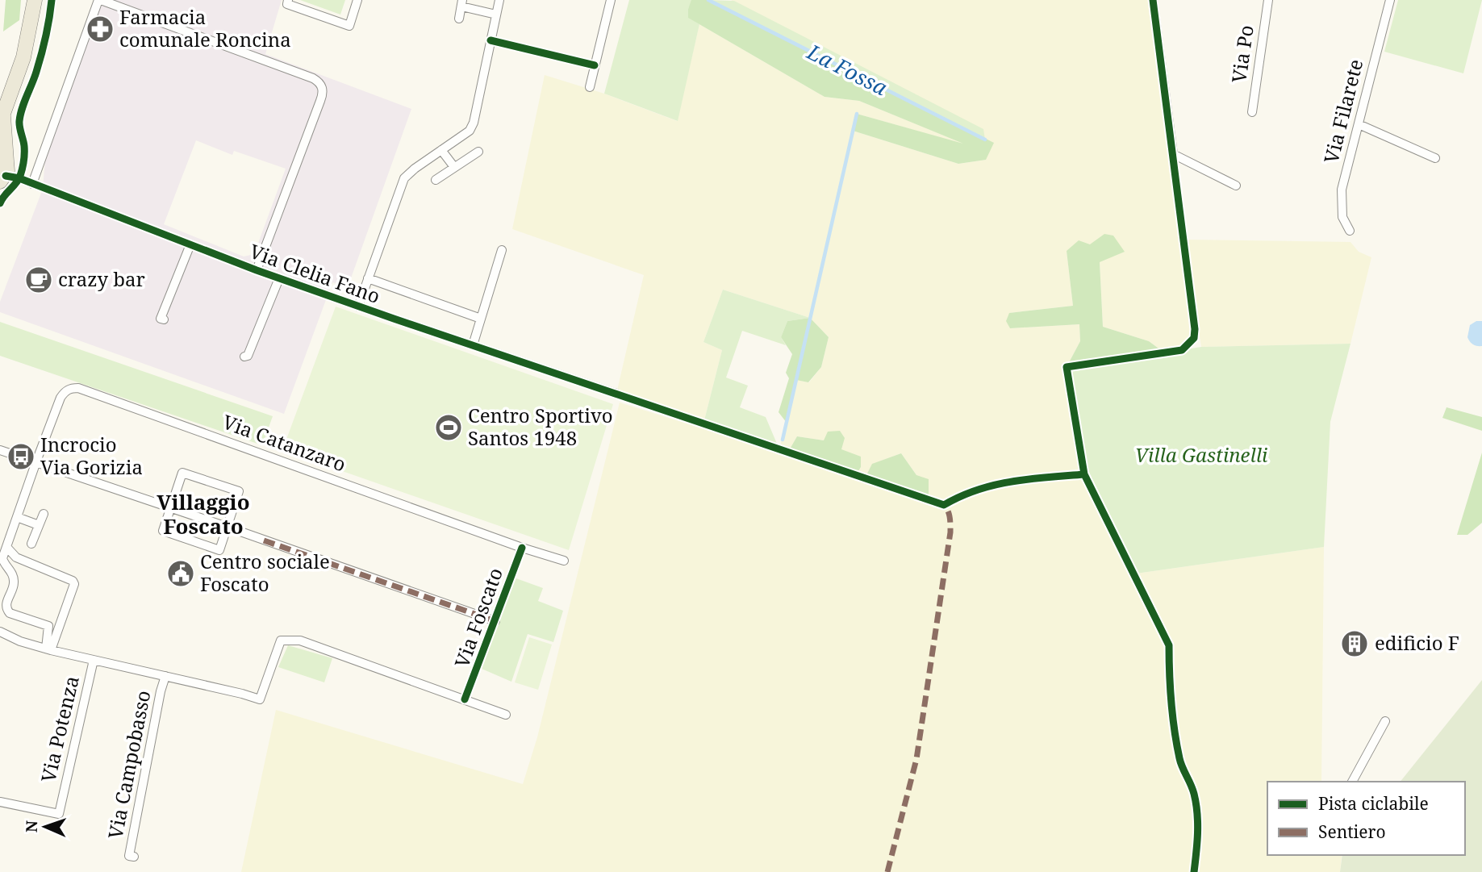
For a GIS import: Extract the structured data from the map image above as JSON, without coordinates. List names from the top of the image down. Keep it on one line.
{"streets":{"street":["Via Po","Via Filarete","Via Clelia Fano","Via Catanzaro","Via Foscato","Via Potenza","Via Campobasso"]},"crossings":[["Via Catanzaro","Via Foscato"],["Via Potenza","Via Campobasso"]],"districts":["Villaggio Foscato"],"water":["La Fossa"],"parks":["Villa Gastinelli"],"places":{"pharmacy":["Farmacia comunale Roncina"],"cafe":["crazy bar"],"sports":["Centro Sportivo Santos 1948"],"bus stop":["Incrocio Via Gorizia"],"public building":["Centro sociale Foscato"],"building":["edificio F"]},"legend":["Pista ciclabile","Sentiero"],"north":"left"}
